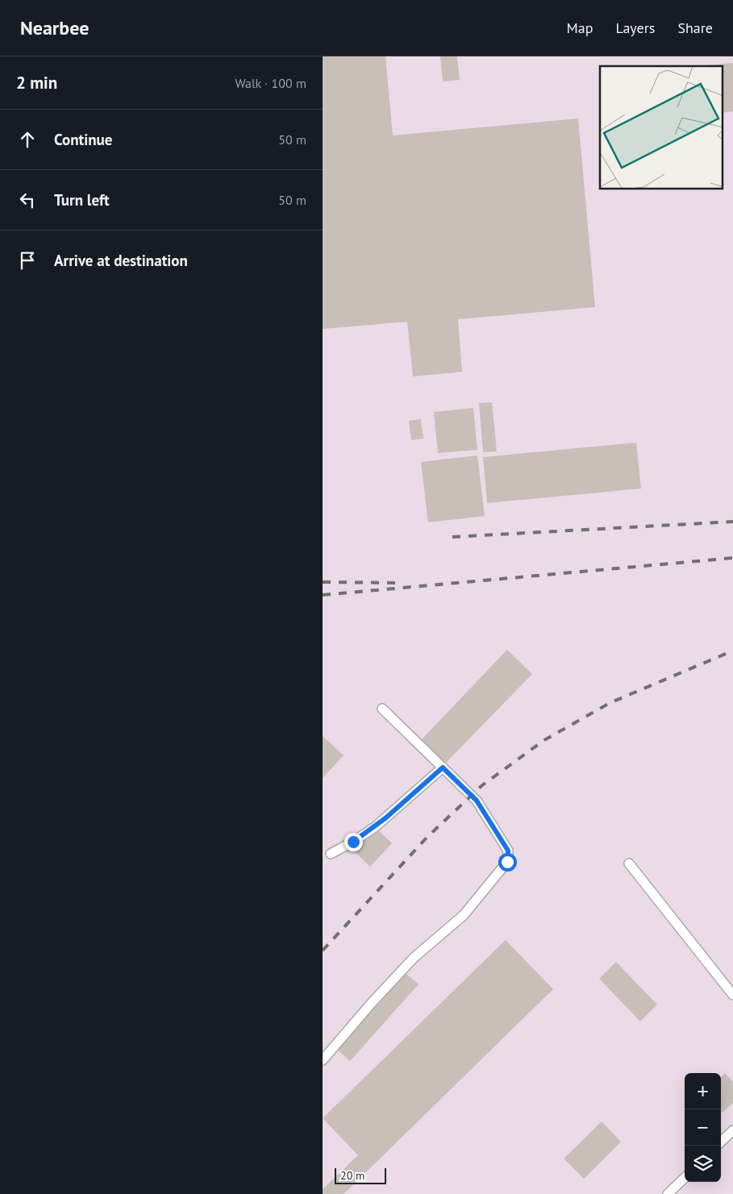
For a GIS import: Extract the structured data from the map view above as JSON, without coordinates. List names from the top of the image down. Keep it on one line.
{"scale_bar":"20 m","page":{"header":"Nearbee","nav":["Map","Layers","Share"],"heading":["2 min","Walk · 100 m"],"list":[["Continue","50 m"],["Turn left","50 m"],"Arrive at destination"],"map_buttons":["+","−"],"scale":"20 m"}}
